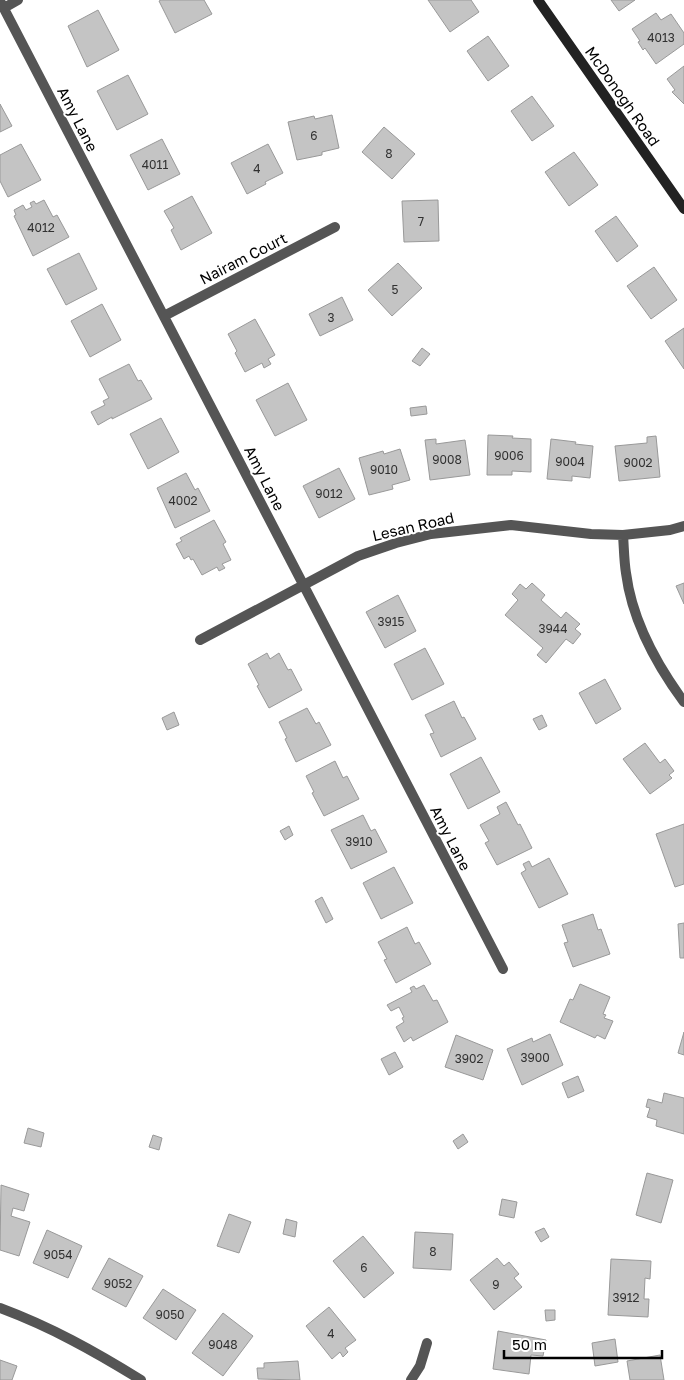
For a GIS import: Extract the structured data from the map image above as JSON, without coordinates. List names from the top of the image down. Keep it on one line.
{"streets":{"main road":["McDonogh Road"],"street":["Amy Lane","Nairam Court","Lesan Road"]},"crossings":[["Amy Lane","Nairam Court"],["Amy Lane","Lesan Road"]],"house_numbers":["4013","6","8","4011","4","7","4012","5","3","9006","9008","9004","9002","9010","9012","4002","3915","3944","3910","3900","3902","8","9054","6","9052","9","3912","9050","4","9048"],"scale_bar":"50 m"}
